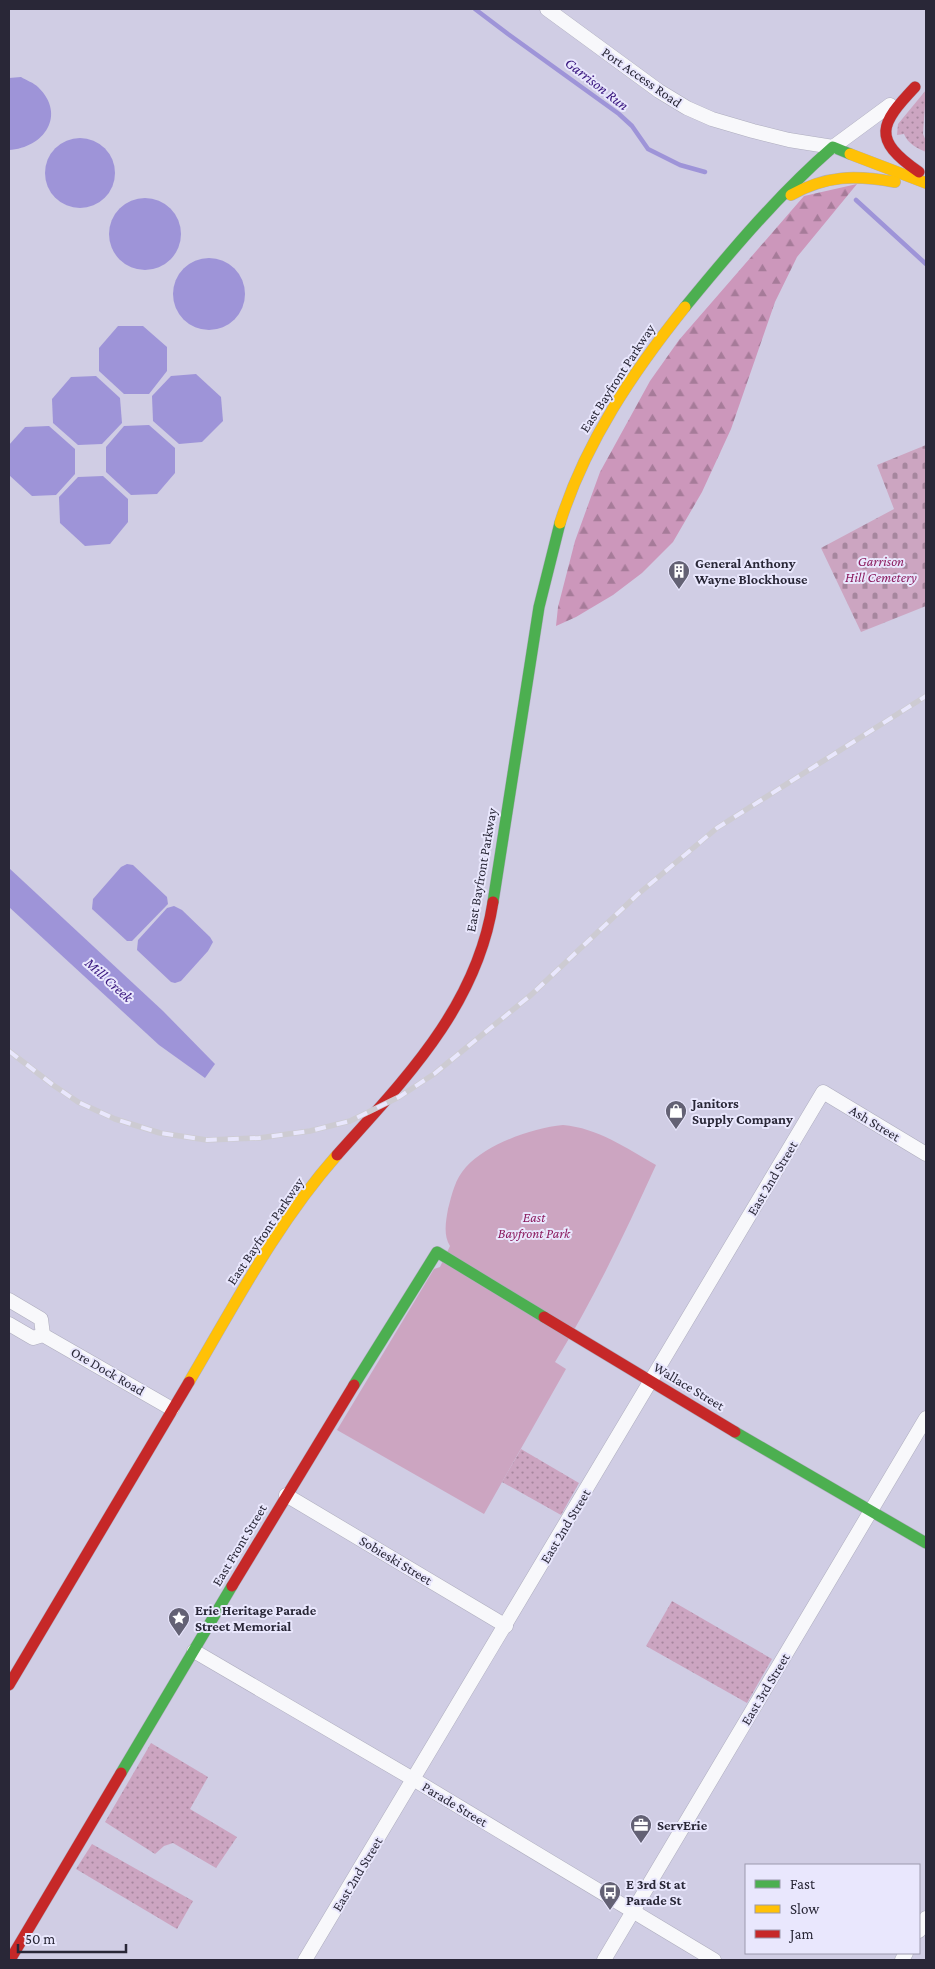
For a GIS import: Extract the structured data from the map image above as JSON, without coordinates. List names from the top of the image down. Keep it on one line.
{"streets":{"main road":["East Bayfront Parkway","Wallace Street","East Front Street"],"street":["Port Access Road","Ash Street","East 2nd Street","Ore Dock Road","Sobieski Street","East 3rd Street","Parade Street"]},"crossings":[["Port Access Road","East Bayfront Parkway"],["East Bayfront Parkway","Ore Dock Road"],["Ash Street","East 2nd Street"],["East 2nd Street","Wallace Street"],["East 2nd Street","Sobieski Street"],["East 2nd Street","Parade Street"],["Wallace Street","East Front Street"],["Wallace Street","East 3rd Street"],["East Front Street","Sobieski Street"],["East Front Street","Parade Street"],["East 3rd Street","Parade Street"]],"water":["Garrison Run","Mill Creek"],"parks":["Garrison Hill Cemetery","East Bayfront Park"],"places":{"building":["General Anthony Wayne Blockhouse"],"shop":["Janitors Supply Company"],"place":["Erie Heritage Parade Street Memorial"],"office":["ServErie"],"bus stop":["E 3rd St at Parade St"]},"legend":["Fast","Slow","Jam"],"scale_bar":"50 m"}
